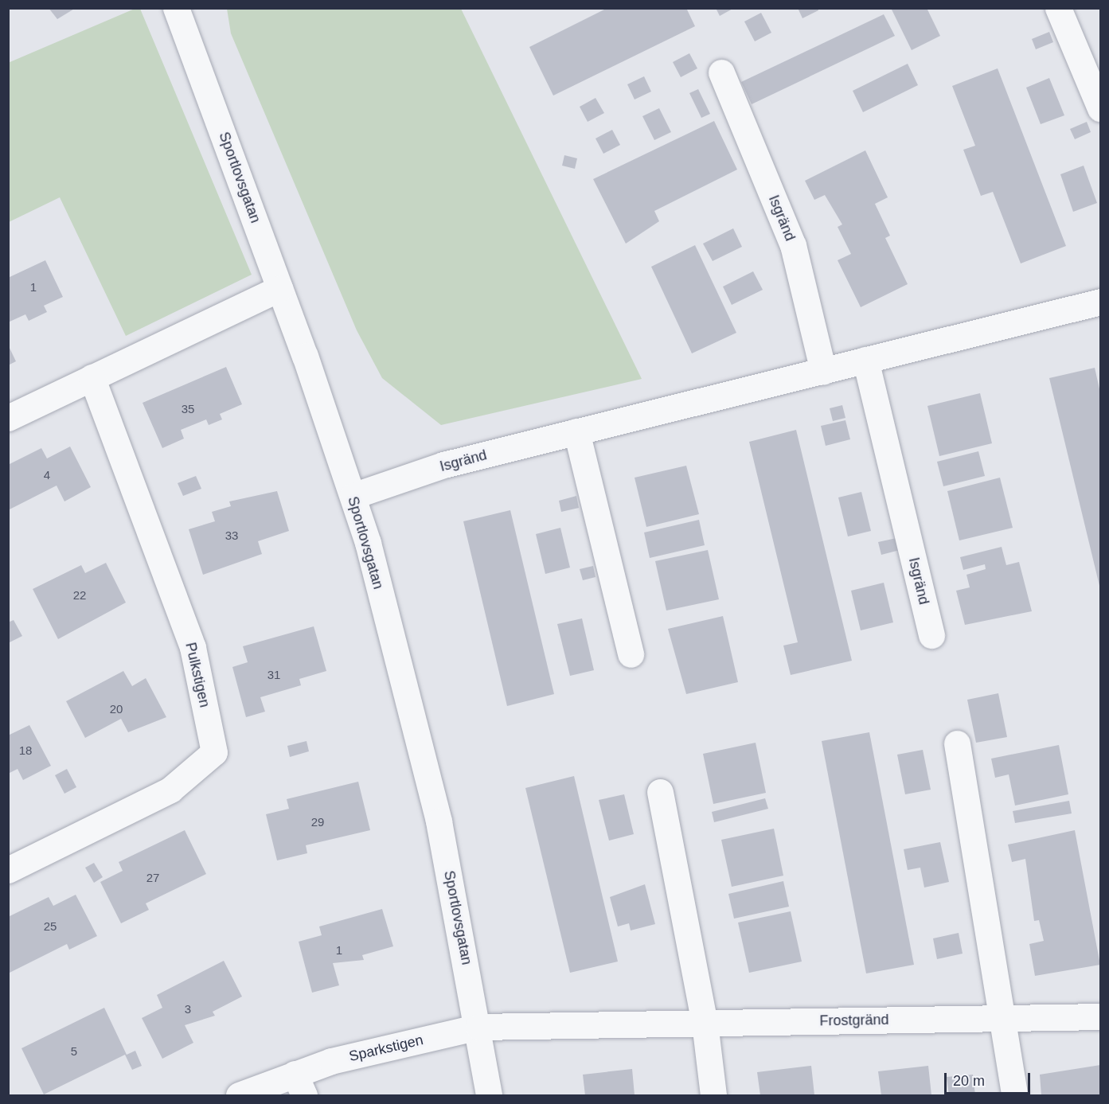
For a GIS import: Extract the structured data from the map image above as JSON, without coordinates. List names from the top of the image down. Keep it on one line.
{"streets":{"street":["Sportlovsgatan","Isgränd","Pulkstigen","Frostgränd","Sparkstigen"]},"crossings":[["Sportlovsgatan","Isgränd"],["Sportlovsgatan","Frostgränd"],["Sportlovsgatan","Sparkstigen"],["Frostgränd","Sparkstigen"]],"house_numbers":["1","35","4","33","22","31","20","18","29","27","25","1","3","5"],"scale_bar":"20 m"}
